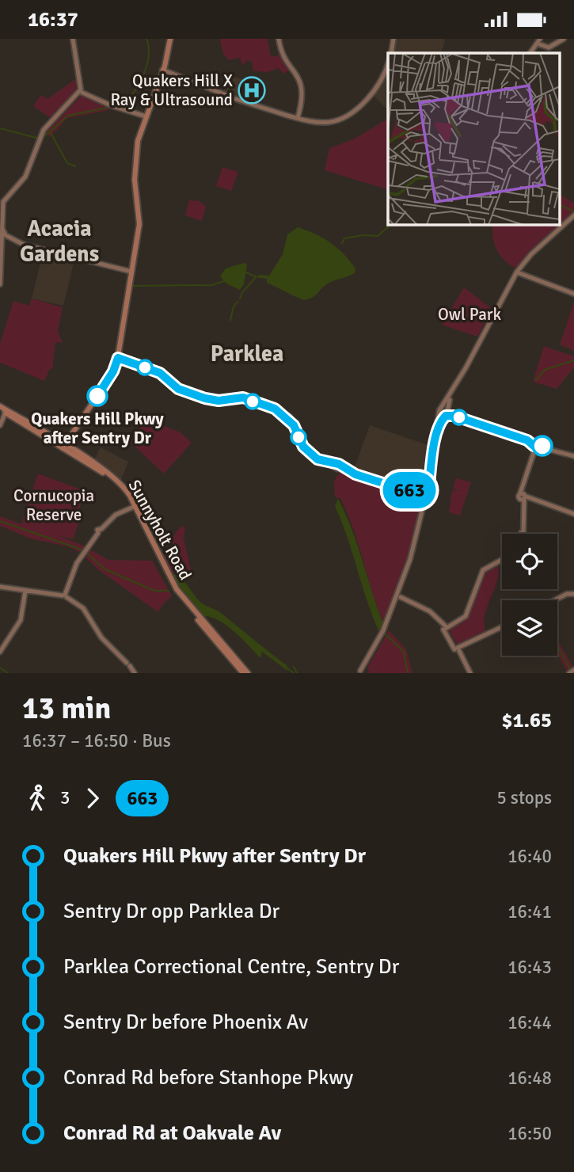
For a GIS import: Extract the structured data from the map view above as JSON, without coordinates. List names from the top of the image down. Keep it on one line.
{"streets":{"main road":["Sunnyholt Road"]},"districts":["Acacia Gardens","Parklea"],"parks":["Owl Park","Cornucopia Reserve"],"places":{"hospital":["Quakers Hill X Ray & Ultrasound"],"other":["Quakers Hill Pkwy after Sentry Dr"]},"lines":["bus line 663"],"page":{"status":"16:37","on_map":"663","heading":["13 min","16:37 – 16:50 · Bus","$1.65"],"legs":["3","663","5 stops"],"list":[{"name":"Quakers Hill Pkwy after Sentry Dr","value":"16:40"},{"name":"Sentry Dr opp Parklea Dr","value":"16:41"},{"name":"Parklea Correctional Centre, Sentry Dr","value":"16:43"},{"name":"Sentry Dr before Phoenix Av","value":"16:44"},{"name":"Conrad Rd before Stanhope Pkwy","value":"16:48"},{"name":"Conrad Rd at Oakvale Av","value":"16:50"}]}}
